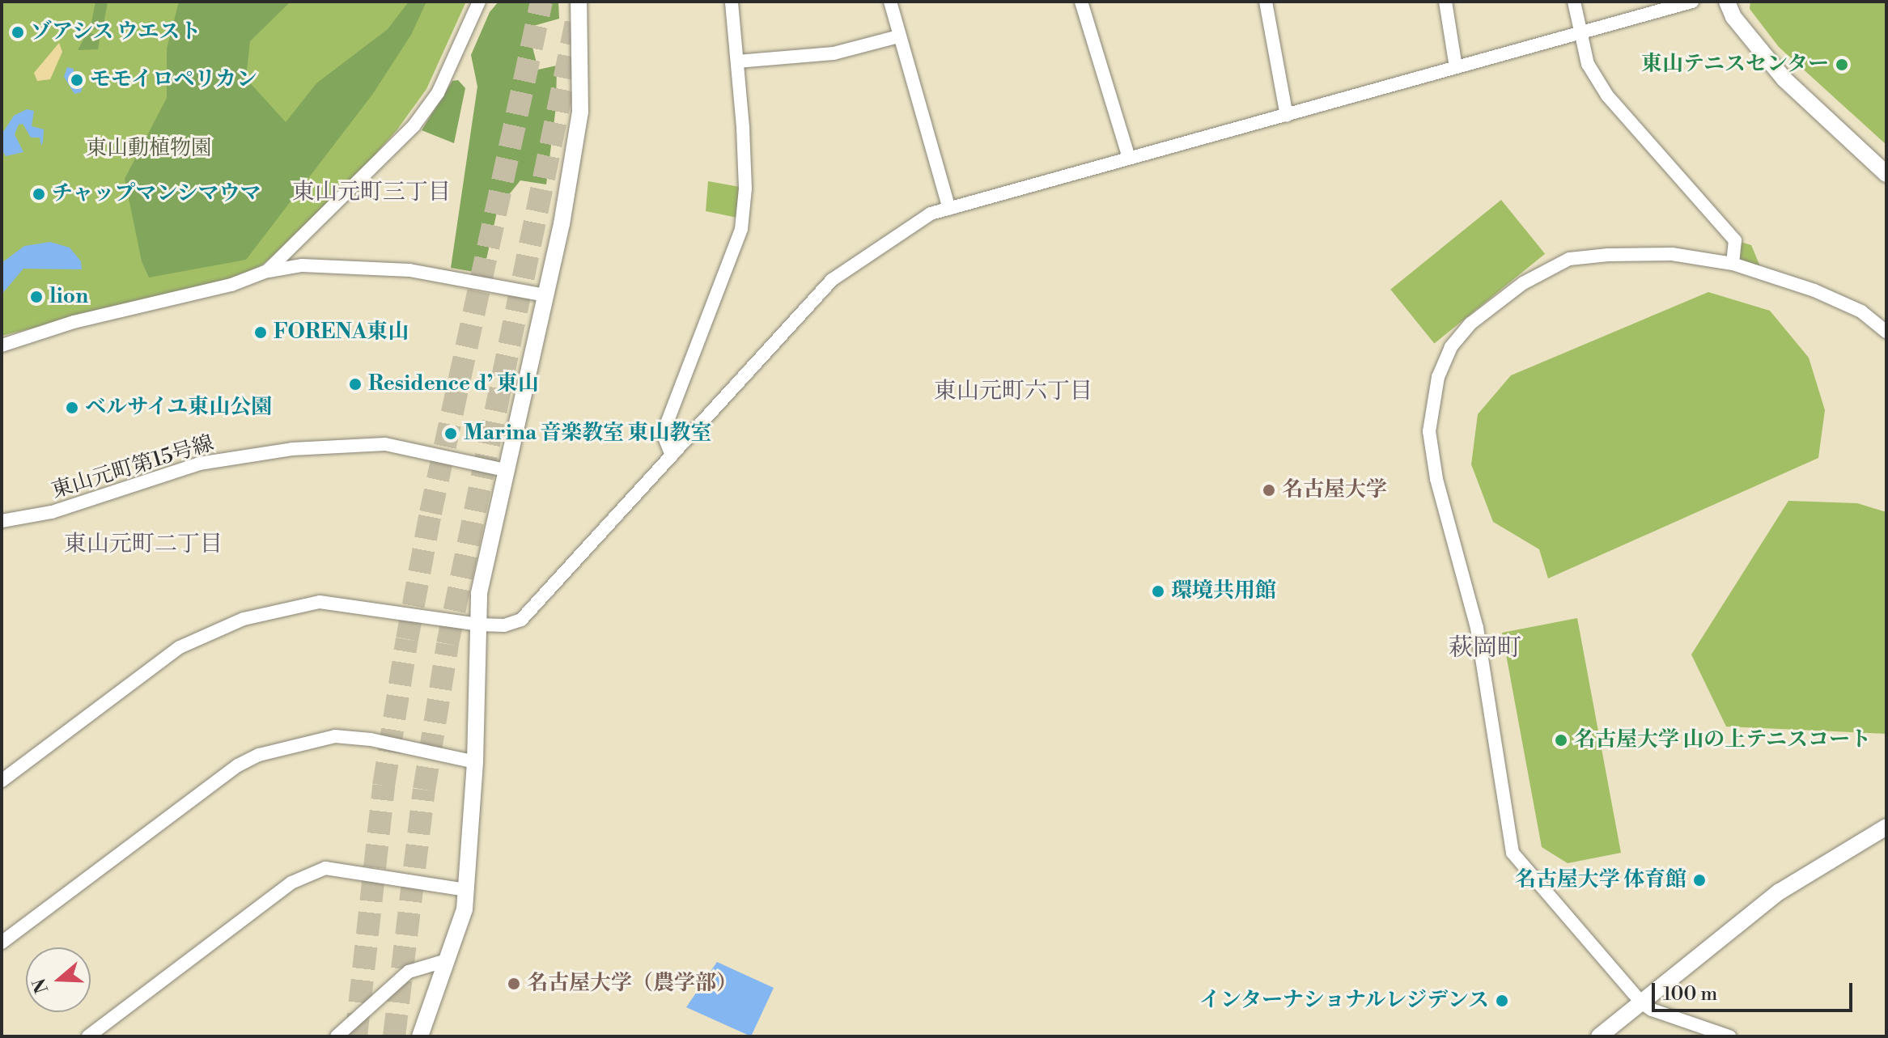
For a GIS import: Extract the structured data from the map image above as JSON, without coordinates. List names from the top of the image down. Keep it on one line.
{"streets":{"street":["東山元町第15号線"]},"districts":["東山元町三丁目","東山元町六丁目","東山元町二丁目","萩岡町"],"parks":["東山動植物園"],"places":["ゾアシス ウエスト","東山テニスセンター","モモイロペリカン","チャップマンシマウマ","lion","FORENA東山","Residence d’ 東山","ベルサイユ東山公園","Marina 音楽教室 東山教室","名古屋大学","環境共用館","名古屋大学 山の上テニスコート","名古屋大学 体育館","名古屋大学（農学部）","インターナショナルレジデンス"],"scale_bar":"100 m","north":"left"}
